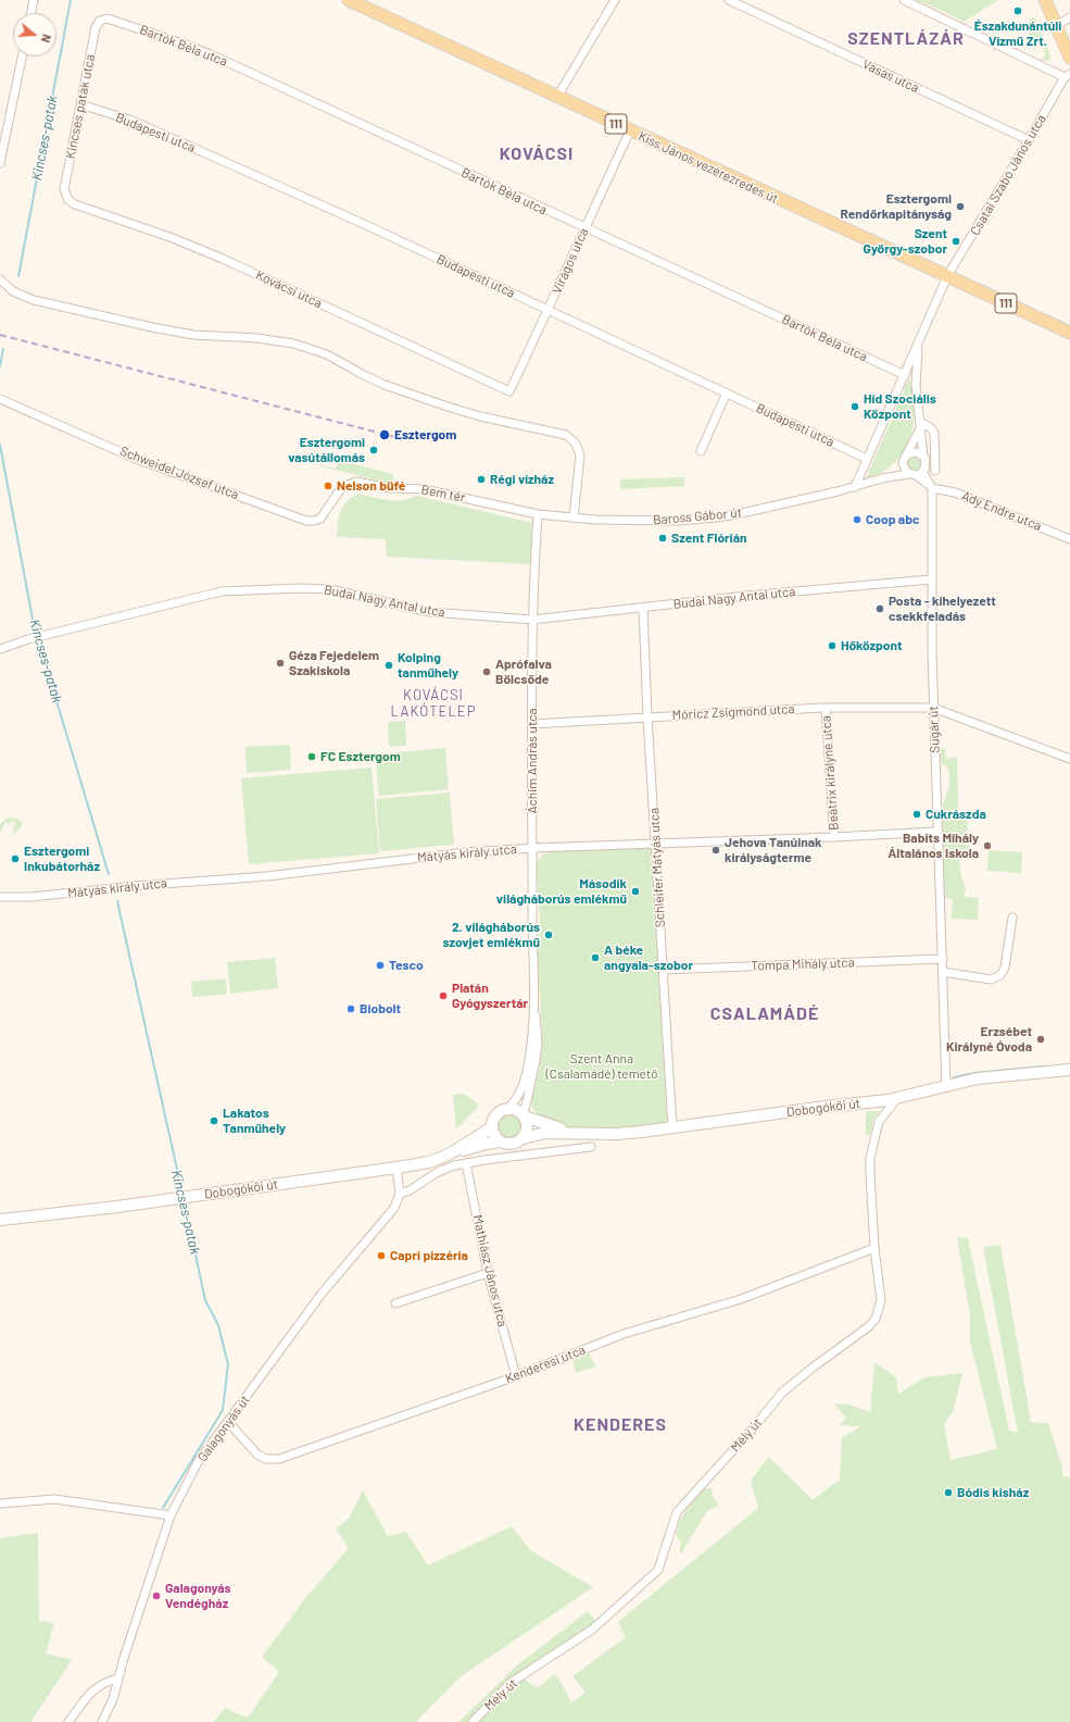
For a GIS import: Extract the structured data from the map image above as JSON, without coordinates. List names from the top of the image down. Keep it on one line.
{"streets":{"main road":["111","Kiss János vezérezredes út","Dobogókői út"],"street":["Bartók Béla utca","Vasas utca","Kincses patak utca","Budapesti utca","Csatai Szabó János utca","Virágos utca","Kovácsi utca","Schweidel József utca","Bem tér","Ady Endre utca","Baross Gábor út","Budai Nagy Antal utca","Móricz Zsigmond utca","Sugár út","Áchim András utca","Beatrix királyné utca","Mátyás király utca","Schleifer Mátyás utca","Tompa Mihály utca","Mathiász János utca","Kenderesi utca","Galagonyás út","Mély út"]},"crossings":[["Bartók Béla utca","Kincses patak utca"],["Bartók Béla utca","Virágos utca"],["Vasas utca","Csatai Szabó János utca"],["Kincses patak utca","Budapesti utca"],["Kincses patak utca","Kovácsi utca"],["Budapesti utca","Virágos utca"],["Kiss János vezérezredes út","Csatai Szabó János utca"],["Kiss János vezérezredes út","Virágos utca"],["Virágos utca","Kovácsi utca"],["Schweidel József utca","Bem tér"],["Bem tér","Baross Gábor út"],["Bem tér","Áchim András utca"],["Ady Endre utca","Sugár út"],["Baross Gábor út","Áchim András utca"],["Budai Nagy Antal utca","Sugár út"],["Budai Nagy Antal utca","Áchim András utca"],["Budai Nagy Antal utca","Schleifer Mátyás utca"],["Móricz Zsigmond utca","Sugár út"],["Móricz Zsigmond utca","Áchim András utca"],["Móricz Zsigmond utca","Beatrix királyné utca"],["Móricz Zsigmond utca","Schleifer Mátyás utca"],["Sugár út","Mátyás király utca"],["Sugár út","Tompa Mihály utca"],["Sugár út","Dobogókői út"],["Áchim András utca","Mátyás király utca"],["Áchim András utca","Dobogókői út"],["Beatrix királyné utca","Mátyás király utca"],["Mátyás király utca","Schleifer Mátyás utca"],["Schleifer Mátyás utca","Tompa Mihály utca"],["Schleifer Mátyás utca","Dobogókői út"],["Dobogókői út","Mély út"],["Mathiász János utca","Kenderesi utca"],["Kenderesi utca","Galagonyás út"],["Kenderesi utca","Mély út"]],"districts":["SZENTLÁZÁR","KOVÁCSI","KOVÁCSI LAKÓTELEP","CSALAMÁDÉ","KENDERES"],"water":["Kincses-patak"],"parks":["Szent Anna (Csalamádé) temető"],"places":["Északdunántúli Vízmű Zrt.","Esztergomi Rendőrkapitányság","Szent György-szobor","Híd Szociális Központ","Esztergom","Esztergomi vasútállomás","Régi vízház","Nelson büfé","Coop abc","Szent Flórián","Posta - kihelyezett csekkfeladás","Hőközpont","Géza Fejedelem Szakiskola","Kolping tanműhely","Aprófalva Bölcsőde","FC Esztergom","Cukrászda","Babits Mihály Általános Iskola","Jehova Tanúinak királyságterme","Esztergomi Inkubátorház","Második világháborús emlékmű","2. világháborús szovjet emlékmű","A béke angyala-szobor","Tesco","Platán Gyógyszertár","Biobolt","Erzsébet Királyné Óvoda","Lakatos Tanműhely","Capri pizzéria","Bódis kisház","Galagonyás Vendégház"],"north":"right"}
